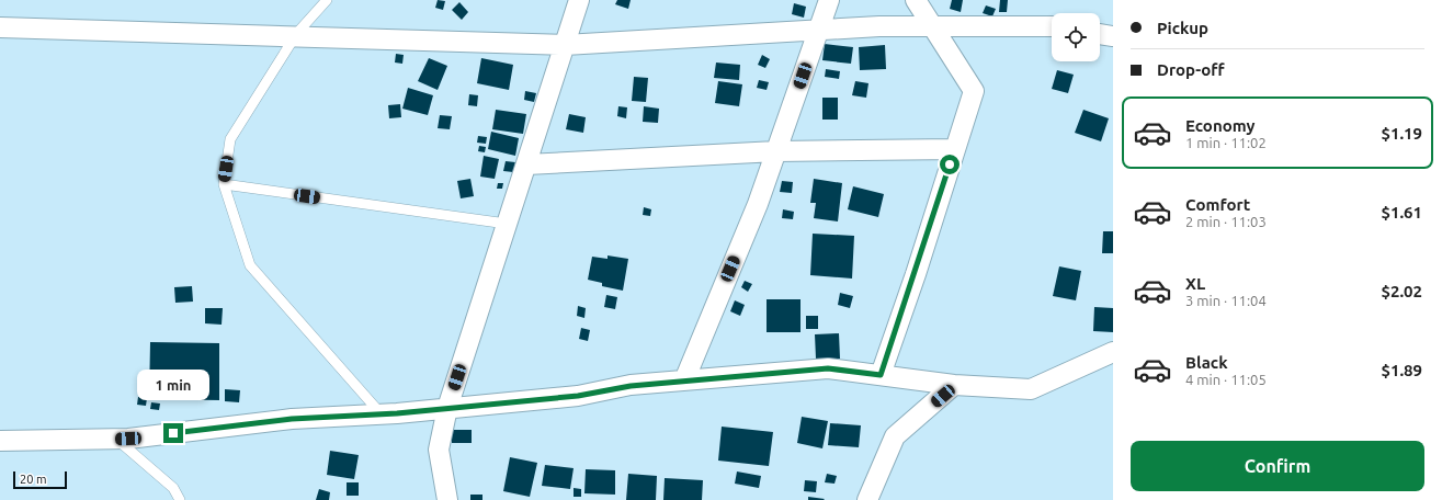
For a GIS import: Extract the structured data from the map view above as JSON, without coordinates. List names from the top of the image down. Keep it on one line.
{"scale_bar":"20 m","page":{"banner":["Pickup","Drop-off"],"list":[{"name":"Economy","note":"1 min · 11:02","value":"$1.19"},{"name":"Comfort","note":"2 min · 11:03","value":"$1.61"},{"name":"XL","note":"3 min · 11:04","value":"$2.02"},{"name":"Black","note":"4 min · 11:05","value":"$1.89"}],"bubble":"1 min","buttons":"Confirm","scale":"20 m"}}
